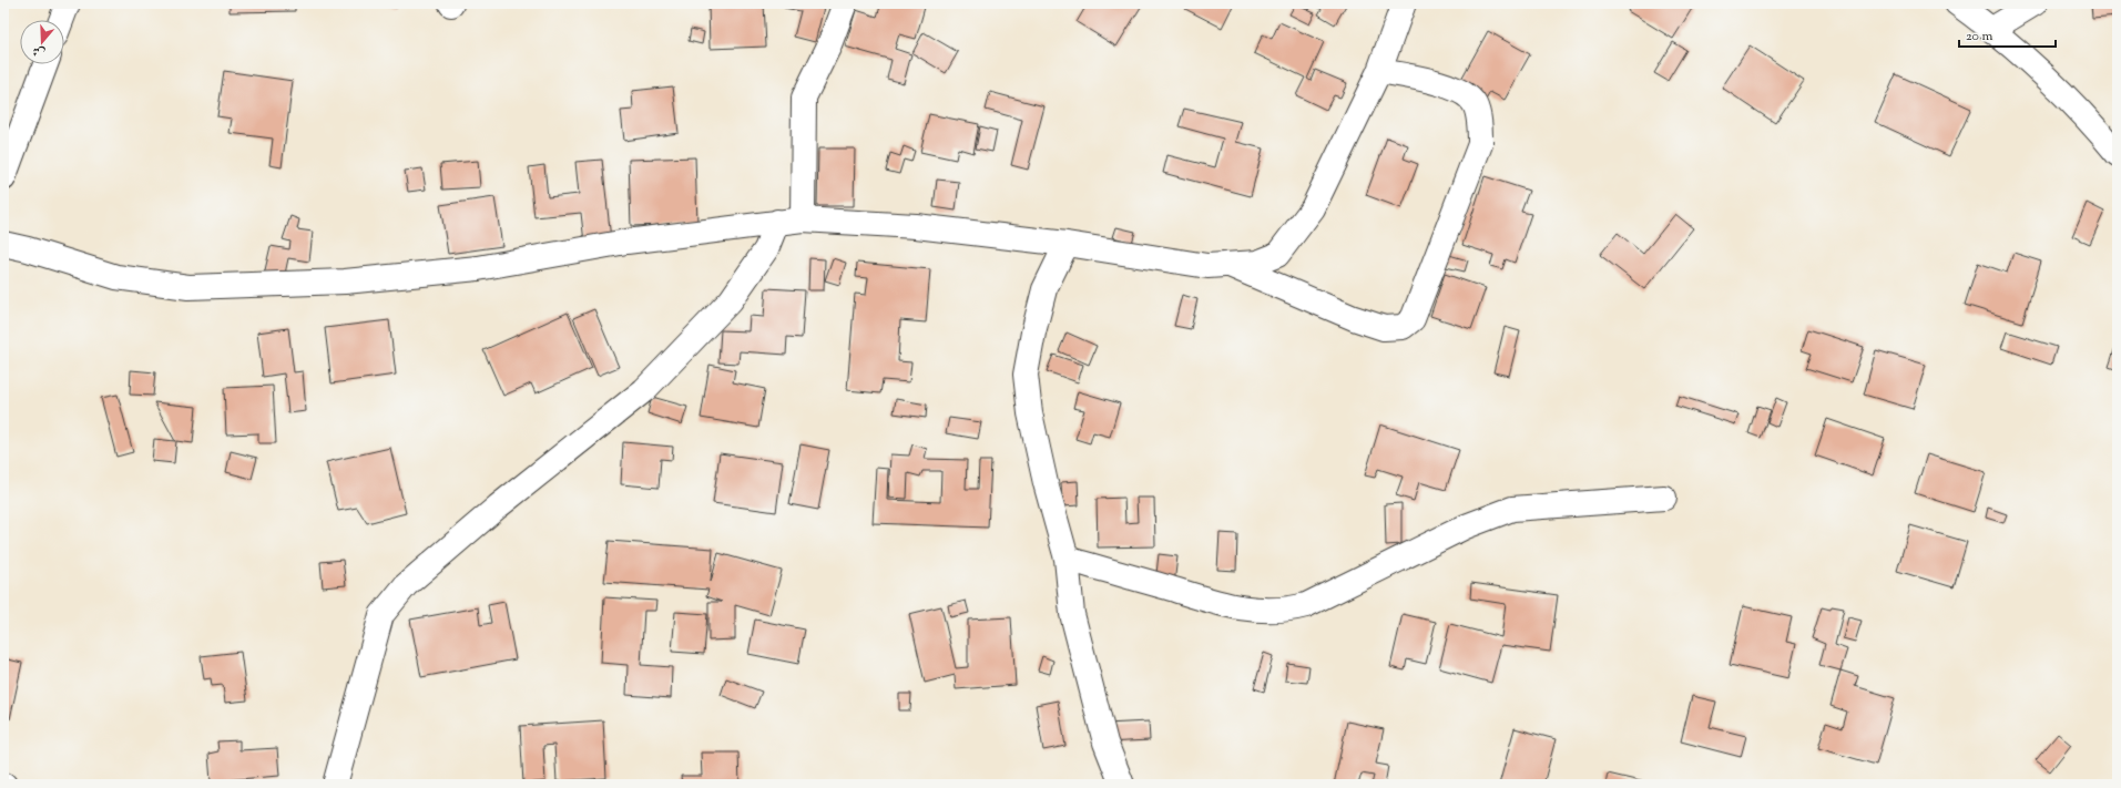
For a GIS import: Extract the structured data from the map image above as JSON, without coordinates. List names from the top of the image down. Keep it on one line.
{"scale_bar":"20 m","north":"bottom"}
